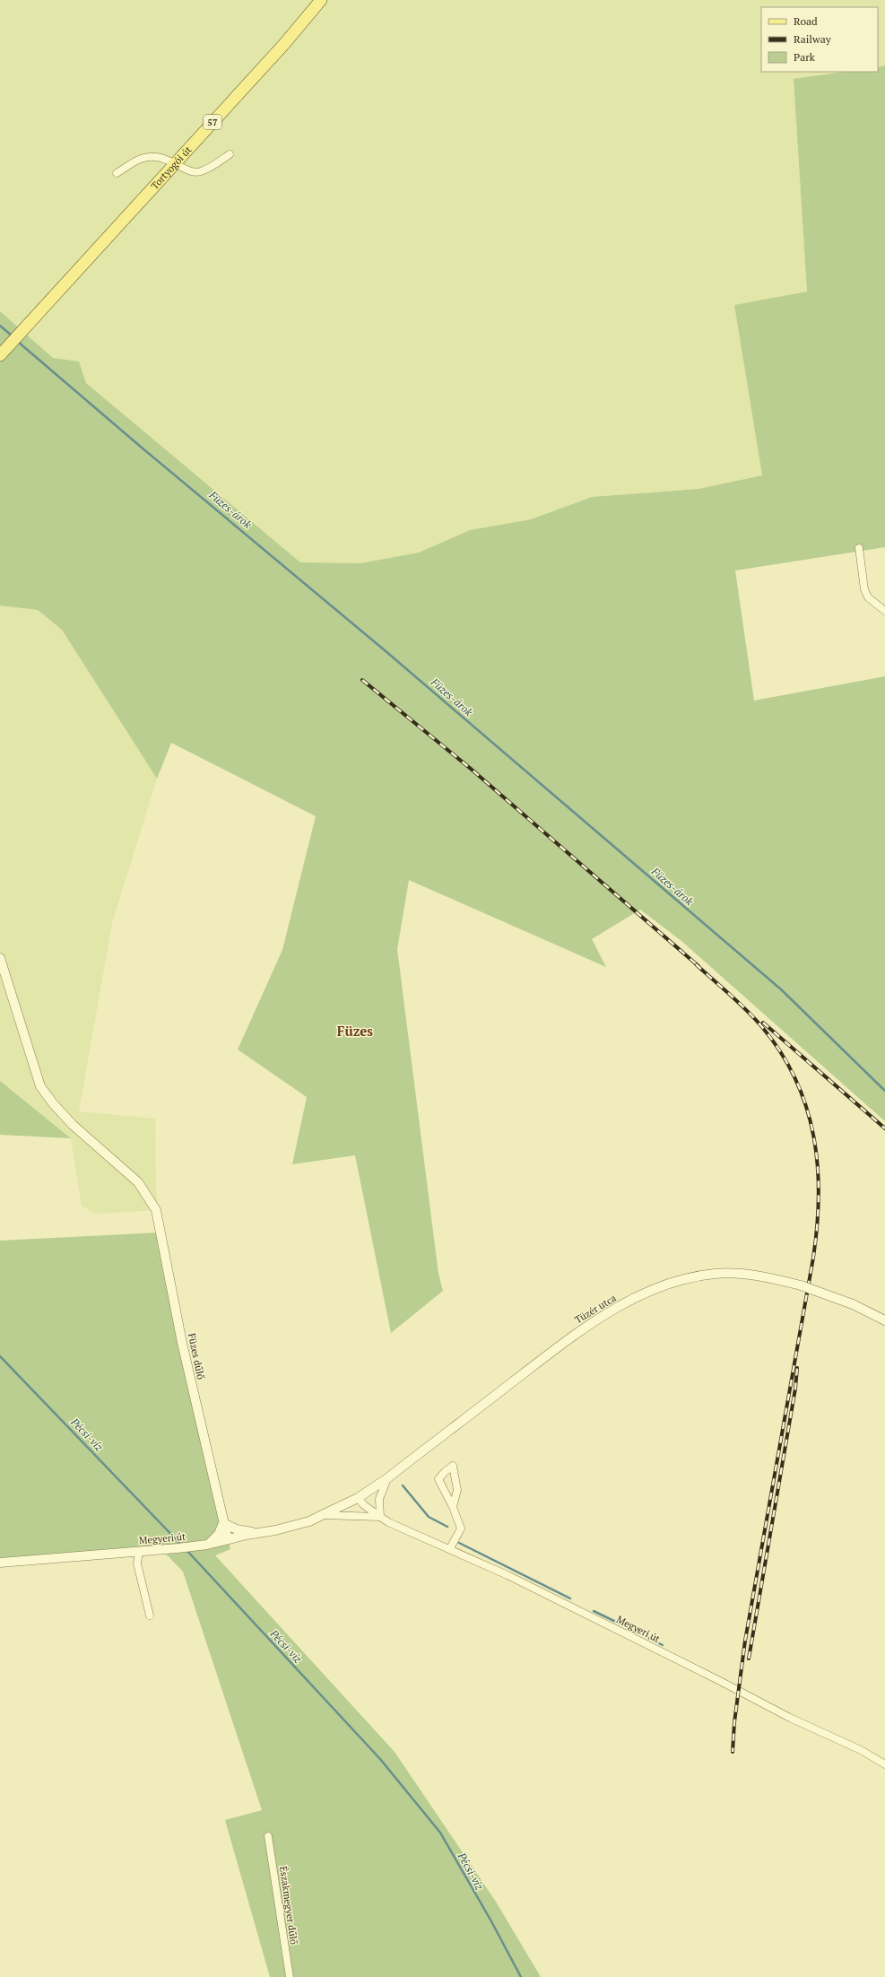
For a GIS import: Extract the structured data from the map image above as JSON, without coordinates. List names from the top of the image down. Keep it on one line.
{"streets":{"main road":["57","Tortyogói út"],"street":["Tüzér utca","Füzes dűlő","Megyeri út","Északmegyer dűlő"]},"crossings":[["Tüzér utca","Megyeri út"],["Füzes dűlő","Megyeri út"]],"districts":["Füzes"],"water":["Füzes-árok","Pécsi-víz"],"legend":["Road","Railway","Park"]}
